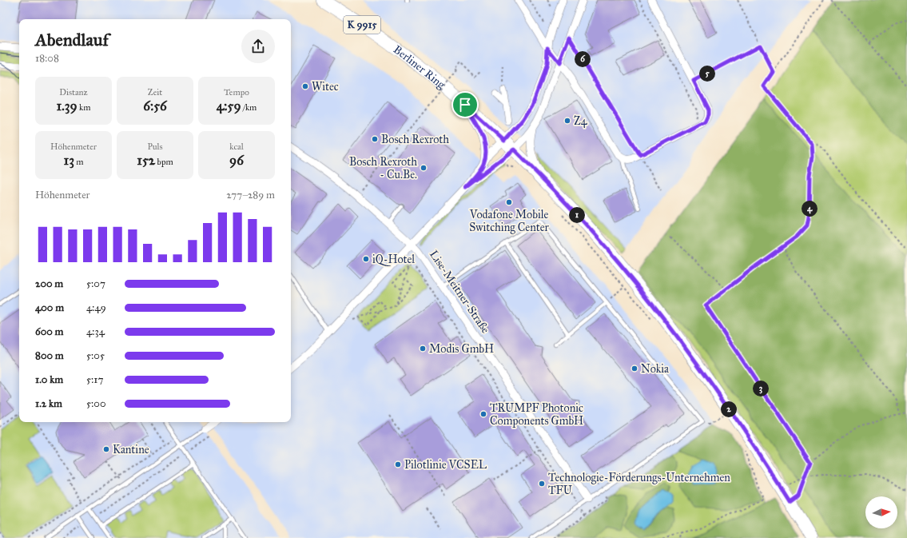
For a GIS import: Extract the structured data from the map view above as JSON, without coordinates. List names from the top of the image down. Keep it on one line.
{"streets":{"main road":["K 9915","Berliner Ring"],"street":["Lise-Meitner-Straße"]},"places":["Witec","Z4","Bosch Rexroth","Bosch Rexroth - Cu.Be.","Vodafone Mobile Switching Center","iQ-Hotel","Modis GmbH","Nokia","TRUMPF Photonic Components GmbH","Kantine","Pilotlinie VCSEL","Technologie-Förderungs-Unternehmen TFU"],"north":"right","page":{"heading":["Abendlauf","18:08"],"pins":["6","5","4","1","3","2"],"stats":[["Distanz","1.39 km"],["Zeit","6:56"],["Tempo","4:59 /km"],["Höhenmeter","13 m"],["Puls","152 bpm"],["kcal","96"]],"chart":["Höhenmeter","277–289 m"],"list":[{"name":"200 m","note":"5:07"},{"name":"400 m","note":"4:49"},{"name":"600 m","note":"4:34"},{"name":"800 m","note":"5:05"},{"name":"1.0 km","note":"5:17"},{"name":"1.2 km","note":"5:00"}]}}
